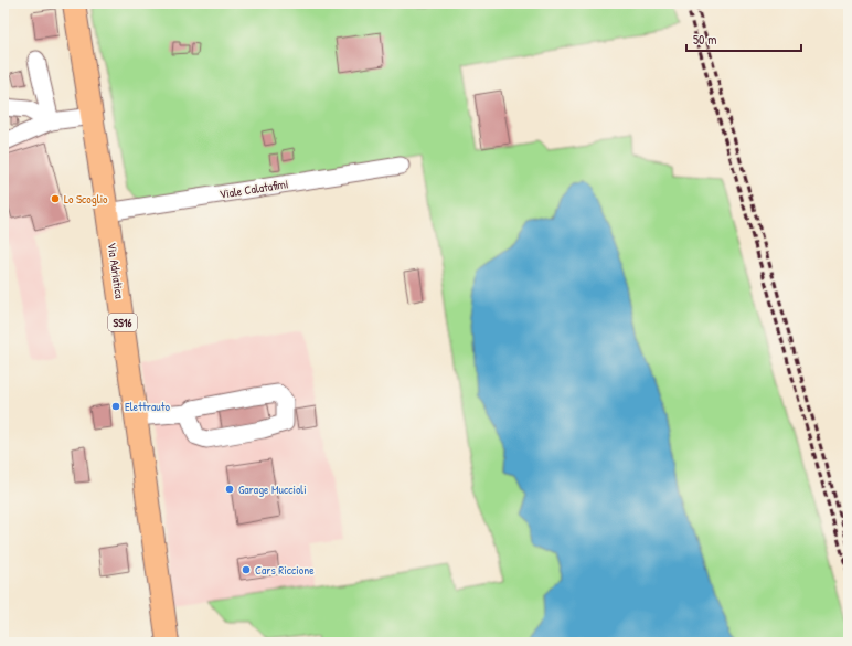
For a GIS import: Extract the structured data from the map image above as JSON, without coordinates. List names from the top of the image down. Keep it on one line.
{"streets":{"main road":["Via Adriatica","SS16"],"street":["Viale Calatafimi"]},"crossings":[["Viale Calatafimi","Via Adriatica"]],"places":["Lo Scoglio","Elettrauto","Garage Muccioli","Cars Riccione"],"scale_bar":"50 m"}
